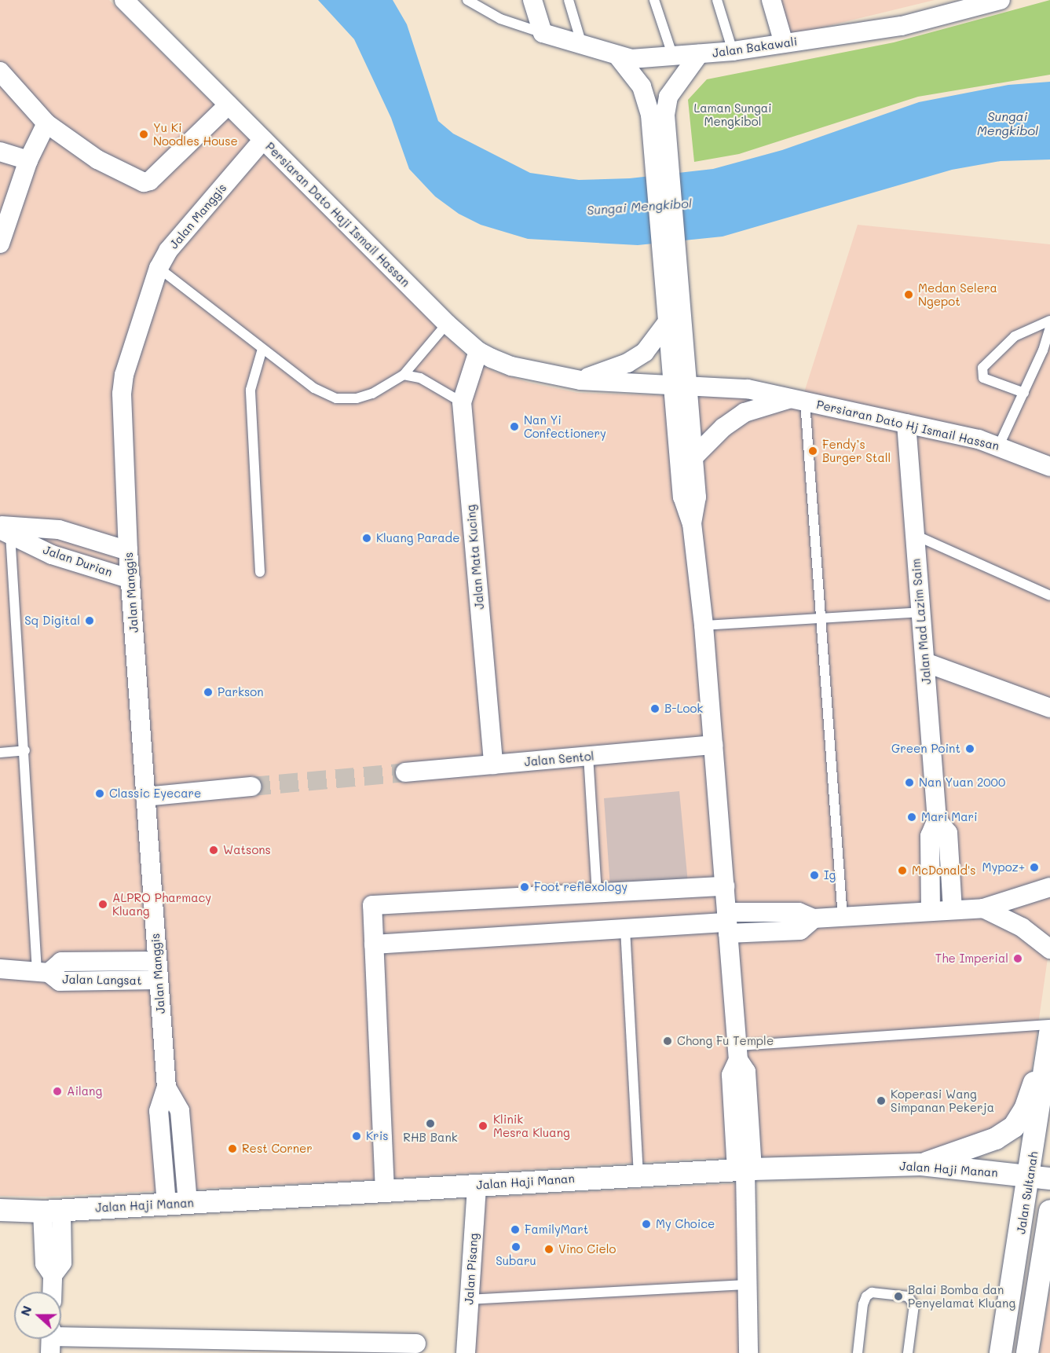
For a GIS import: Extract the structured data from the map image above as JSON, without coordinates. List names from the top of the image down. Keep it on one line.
{"streets":{"street":["Jalan Bakawali","Persiaran Dato Haji Ismail Hassan","Jalan Manggis","Persiaran Dato Hj Ismail Hassan","Jalan Mata Kucing","Jalan Durian","Jalan Mad Lazim Saim","Jalan Sentol","Jalan Langsat","Jalan Haji Manan","Jalan Sultanah","Jalan Pisang"]},"crossings":[["Persiaran Dato Haji Ismail Hassan","Jalan Manggis"],["Persiaran Dato Haji Ismail Hassan","Persiaran Dato Hj Ismail Hassan"],["Persiaran Dato Haji Ismail Hassan","Jalan Mata Kucing"],["Jalan Manggis","Jalan Durian"],["Jalan Manggis","Jalan Langsat"],["Jalan Manggis","Jalan Haji Manan"],["Persiaran Dato Hj Ismail Hassan","Jalan Mad Lazim Saim"],["Jalan Mata Kucing","Jalan Sentol"],["Jalan Haji Manan","Jalan Sultanah"],["Jalan Haji Manan","Jalan Pisang"]],"water":["Sungai Mengkibol"],"parks":["Laman Sungai Mengkibol"],"places":["Yu Ki Noodles House","Medan Selera Ngepot","Nan Yi Confectionery","Fendy’s Burger Stall","Kluang Parade","Sq Digital","Parkson","B-Look","Green Point","Nan Yuan 2000","Classic Eyecare","Mari Mari","Watsons","Mypoz+","McDonald's","Ig","Foot reflexology","ALPRO Pharmacy Kluang","The Imperial","Chong Fu Temple","Ailang","Koperasi Wang Simpanan Pekerja","RHB Bank","Klinik Mesra Kluang","Kris","Rest Corner","My Choice","FamilyMart","Subaru","Vino Cielo","Balai Bomba dan Penyelamat Kluang"],"north":"left"}
